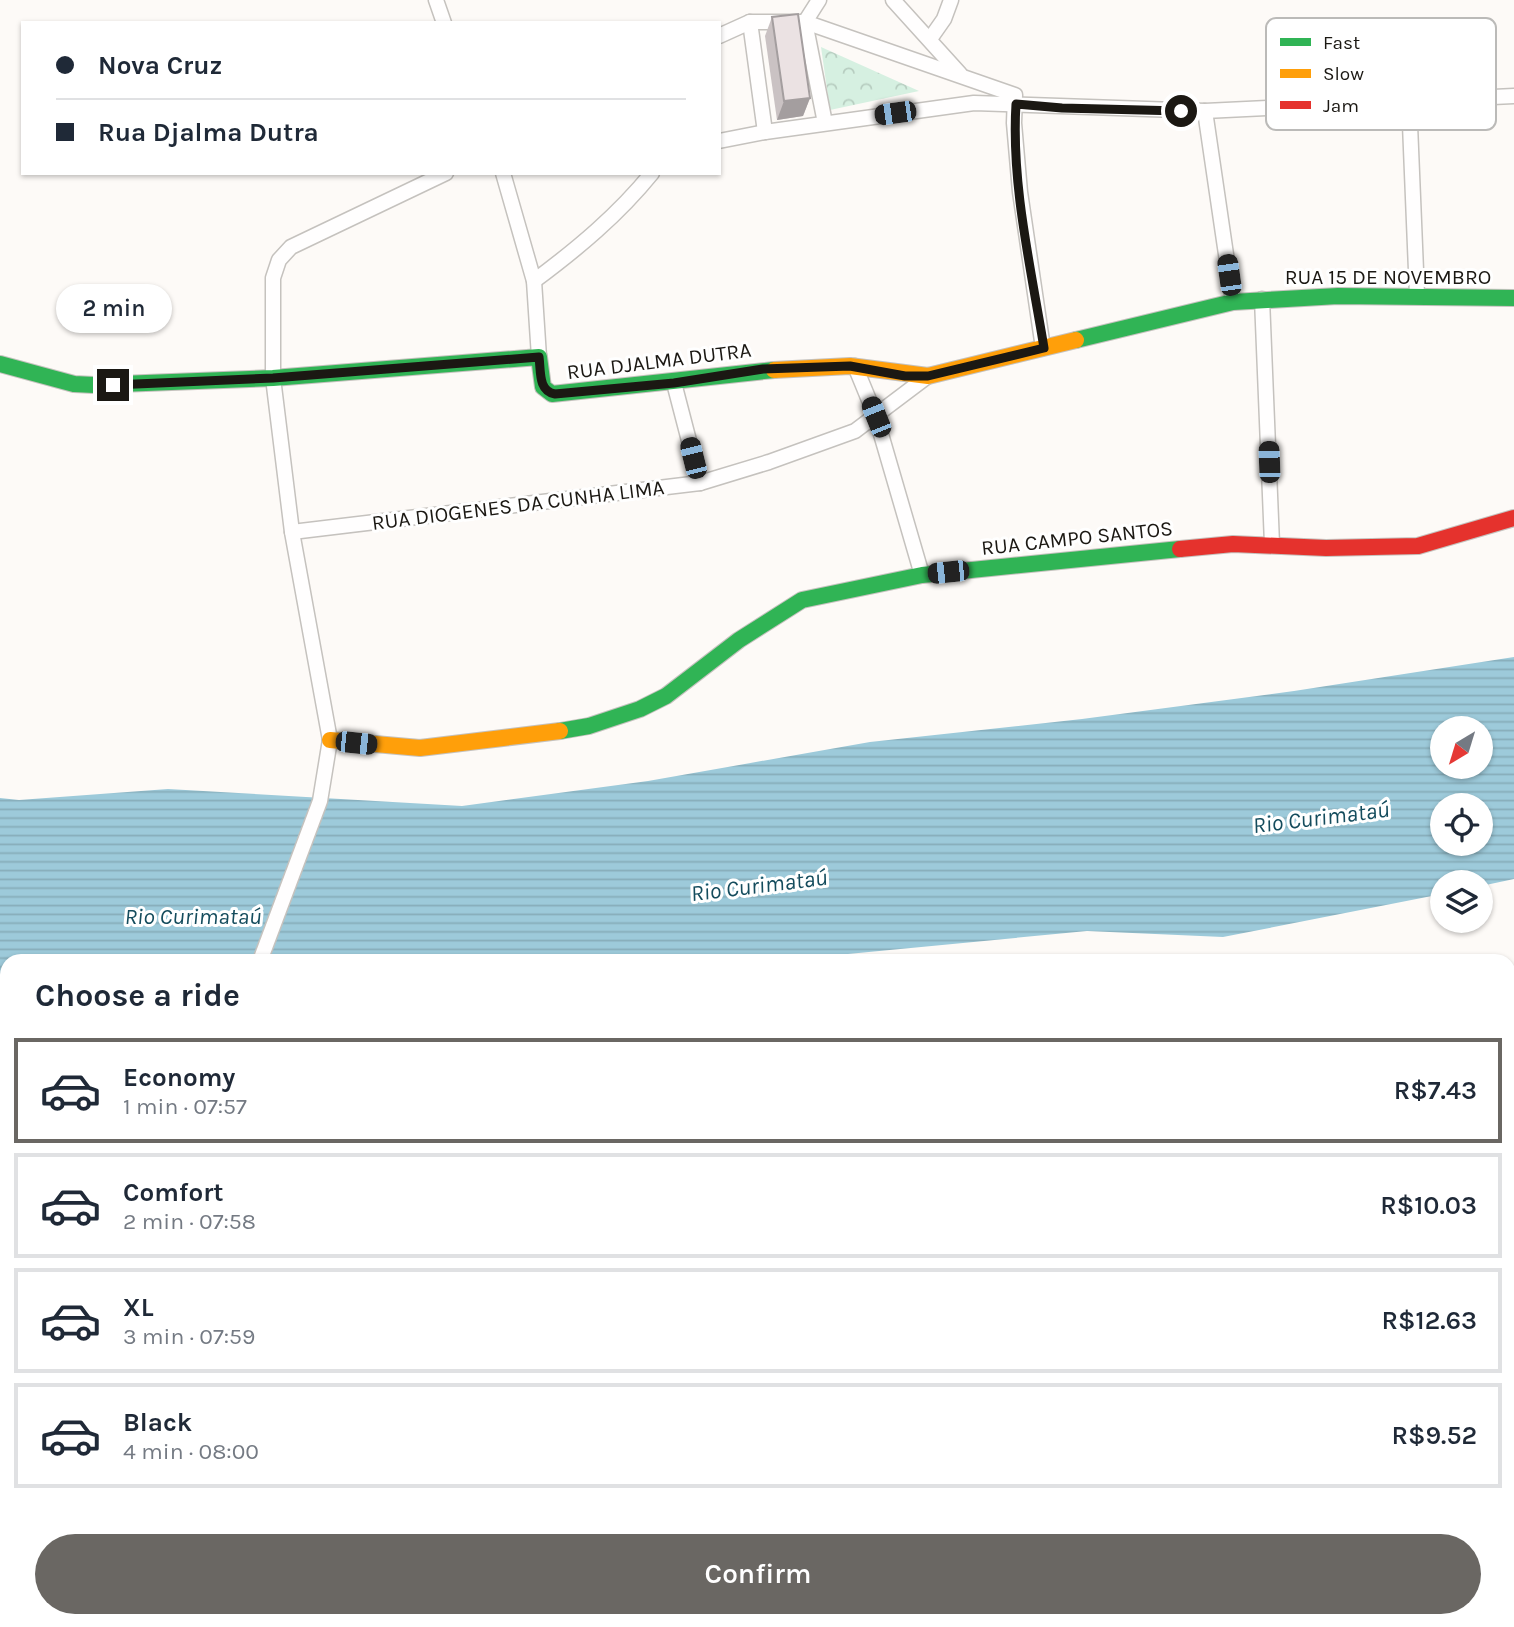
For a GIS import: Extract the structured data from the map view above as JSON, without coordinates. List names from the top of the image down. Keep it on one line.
{"streets":{"main road":["RUA 15 DE NOVEMBRO","RUA DJALMA DUTRA","RUA CAMPO SANTOS"],"street":["RUA DIOGENES DA CUNHA LIMA"]},"crossings":[["RUA 15 DE NOVEMBRO","RUA DJALMA DUTRA"],["RUA DJALMA DUTRA","RUA DIOGENES DA CUNHA LIMA"]],"water":["Rio Curimataú"],"legend":["Fast","Slow","Jam"],"north":"bottom left","page":{"banner":["Nova Cruz","Rua Djalma Dutra"],"bubble":"2 min","heading":"Choose a ride","list":[{"name":"Economy","note":"1 min · 07:57","value":"R$7.43"},{"name":"Comfort","note":"2 min · 07:58","value":"R$10.03"},{"name":"XL","note":"3 min · 07:59","value":"R$12.63"},{"name":"Black","note":"4 min · 08:00","value":"R$9.52"}],"buttons":"Confirm"}}
